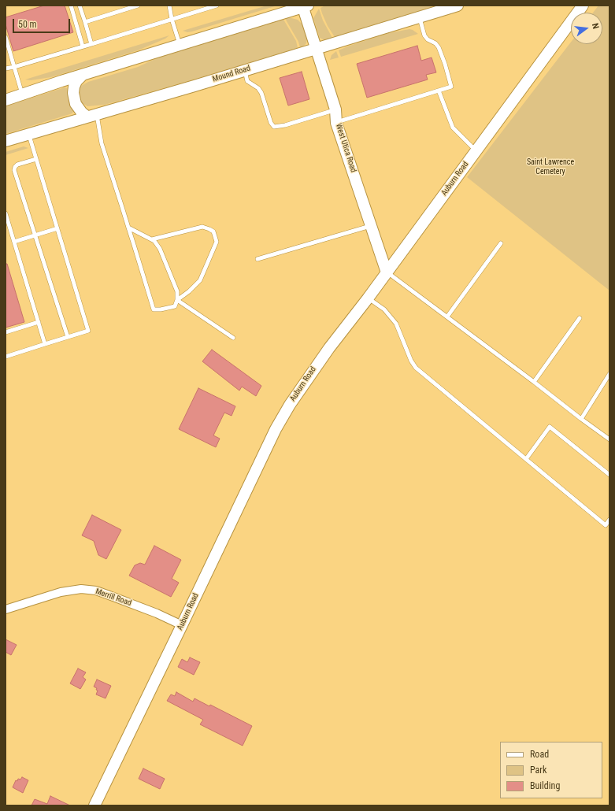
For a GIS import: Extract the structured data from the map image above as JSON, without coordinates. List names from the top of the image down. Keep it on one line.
{"streets":{"street":["Mound Road","West Utica Road","Auburn Road","Merrill Road"]},"crossings":[["Mound Road","West Utica Road"],["West Utica Road","Auburn Road"],["Auburn Road","Merrill Road"]],"parks":["Saint Lawrence Cemetery"],"legend":["Road","Park","Building"],"scale_bar":"50 m","north":"right"}
